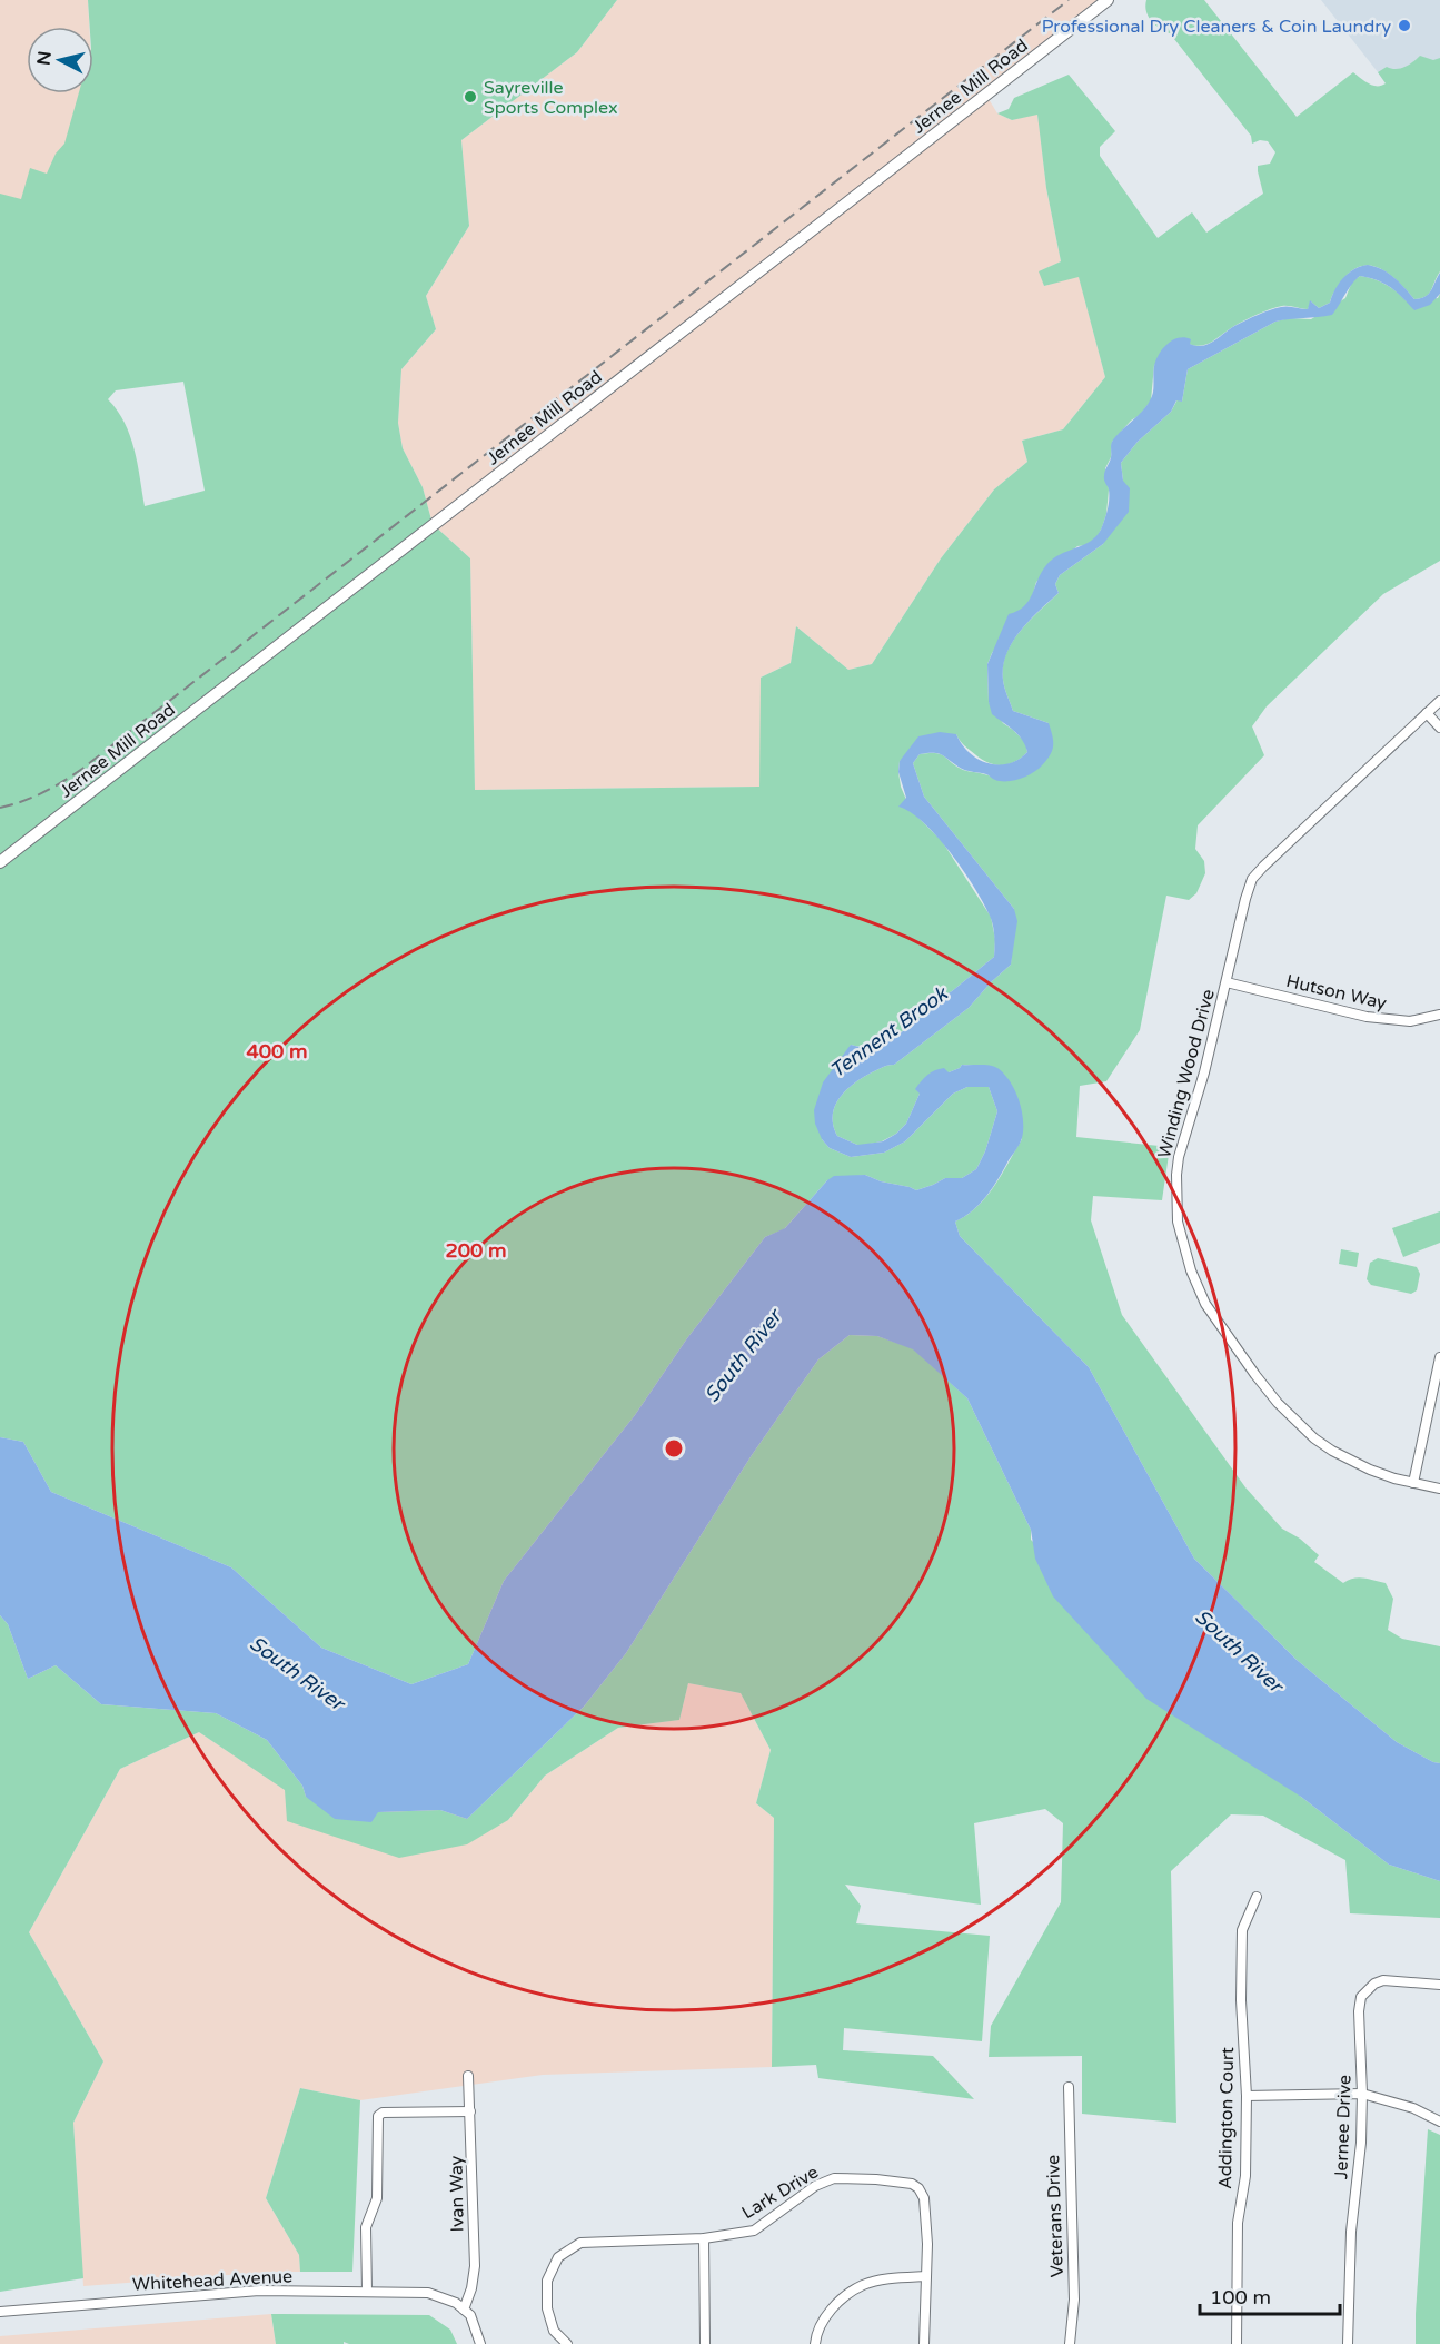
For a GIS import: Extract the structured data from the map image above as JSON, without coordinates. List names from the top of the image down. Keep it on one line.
{"streets":{"street":["Jernee Mill Road","Hutson Way","Winding Wood Drive","Addington Court","Jernee Drive","Lark Drive","Ivan Way","Veterans Drive","Whitehead Avenue"]},"crossings":[["Hutson Way","Winding Wood Drive"],["Ivan Way","Whitehead Avenue"]],"water":["Tennent Brook","South River"],"places":["Professional Dry Cleaners & Coin Laundry","Sayreville Sports Complex"],"scale_bar":"100 m","north":"left","rings":["400 m","200 m"]}
